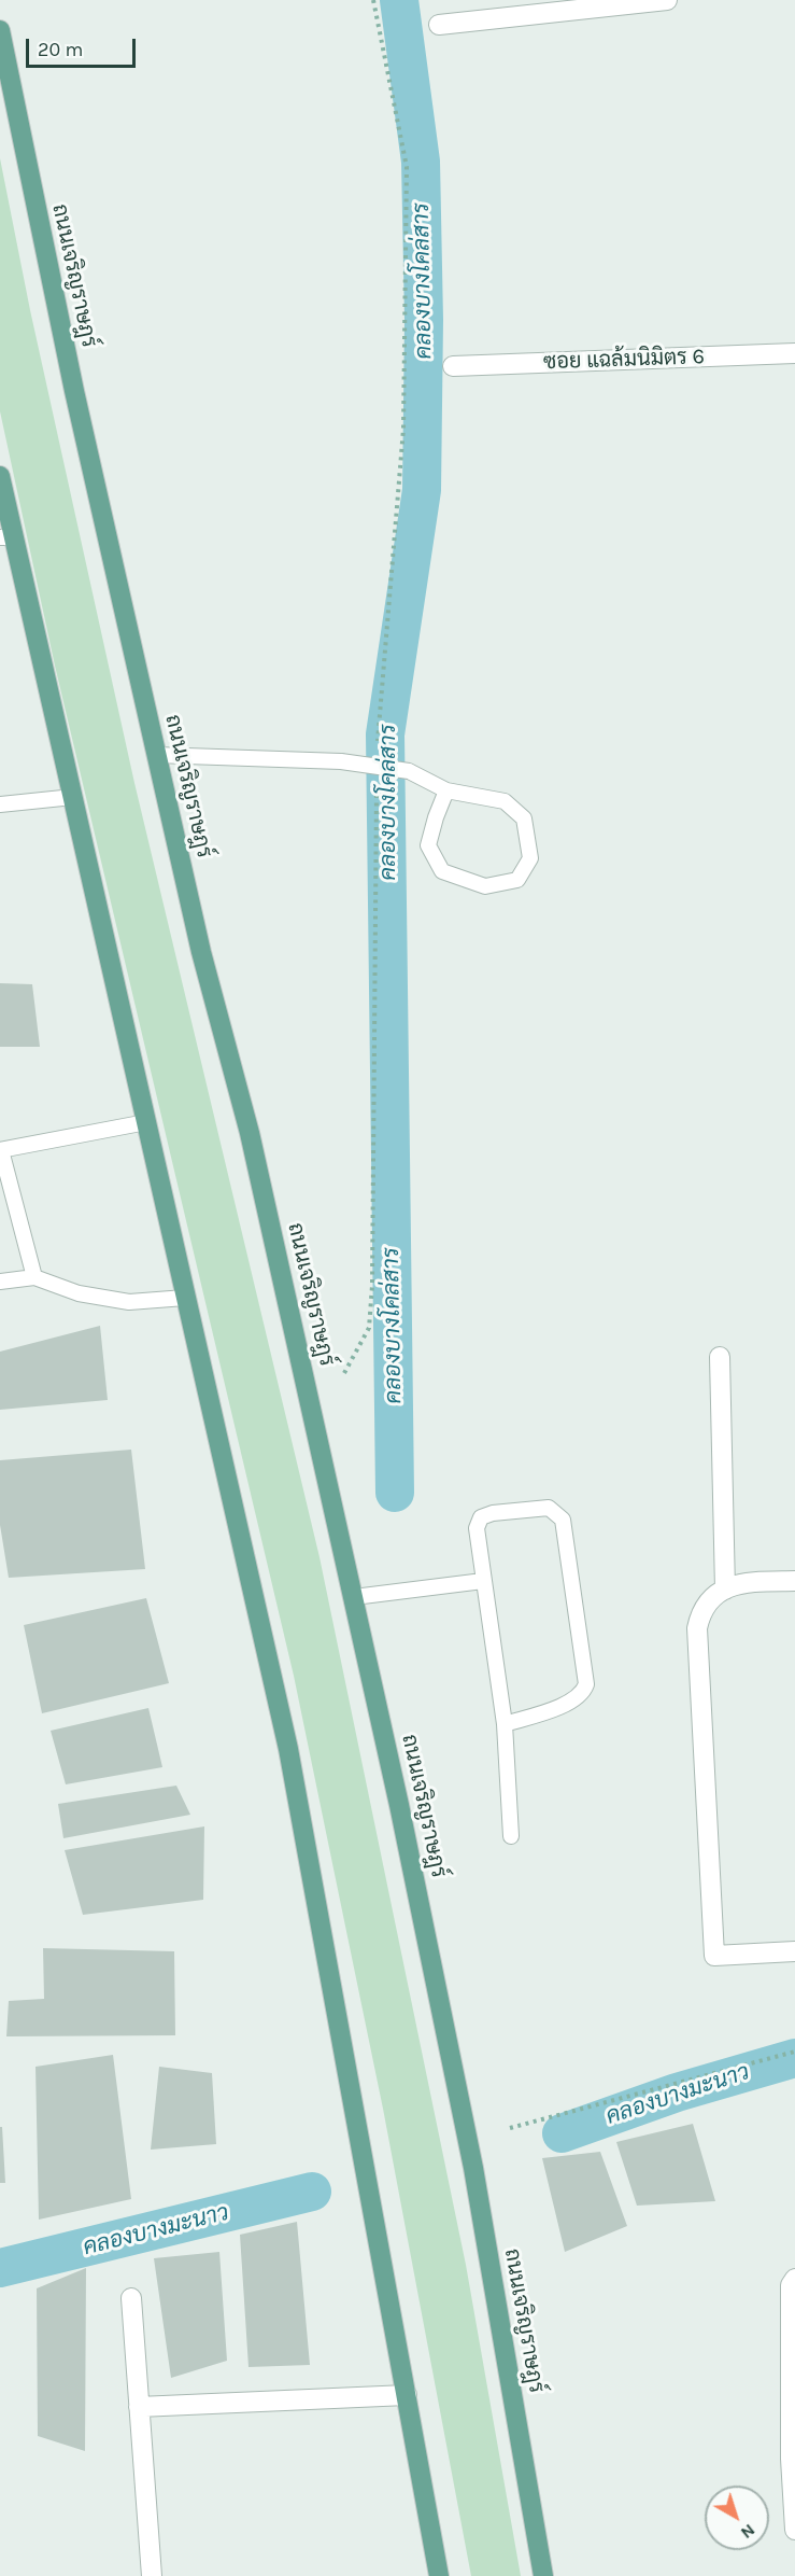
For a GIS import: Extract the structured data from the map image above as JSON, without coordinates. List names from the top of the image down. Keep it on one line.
{"streets":{"main road":["ถนนเจริญราษฎร์"],"street":["ซอย แฉล้มนิมิตร 6"]},"water":["คลองบางโคล่สาร","คลองบางมะนาว"],"scale_bar":"20 m","north":"bottom right"}
